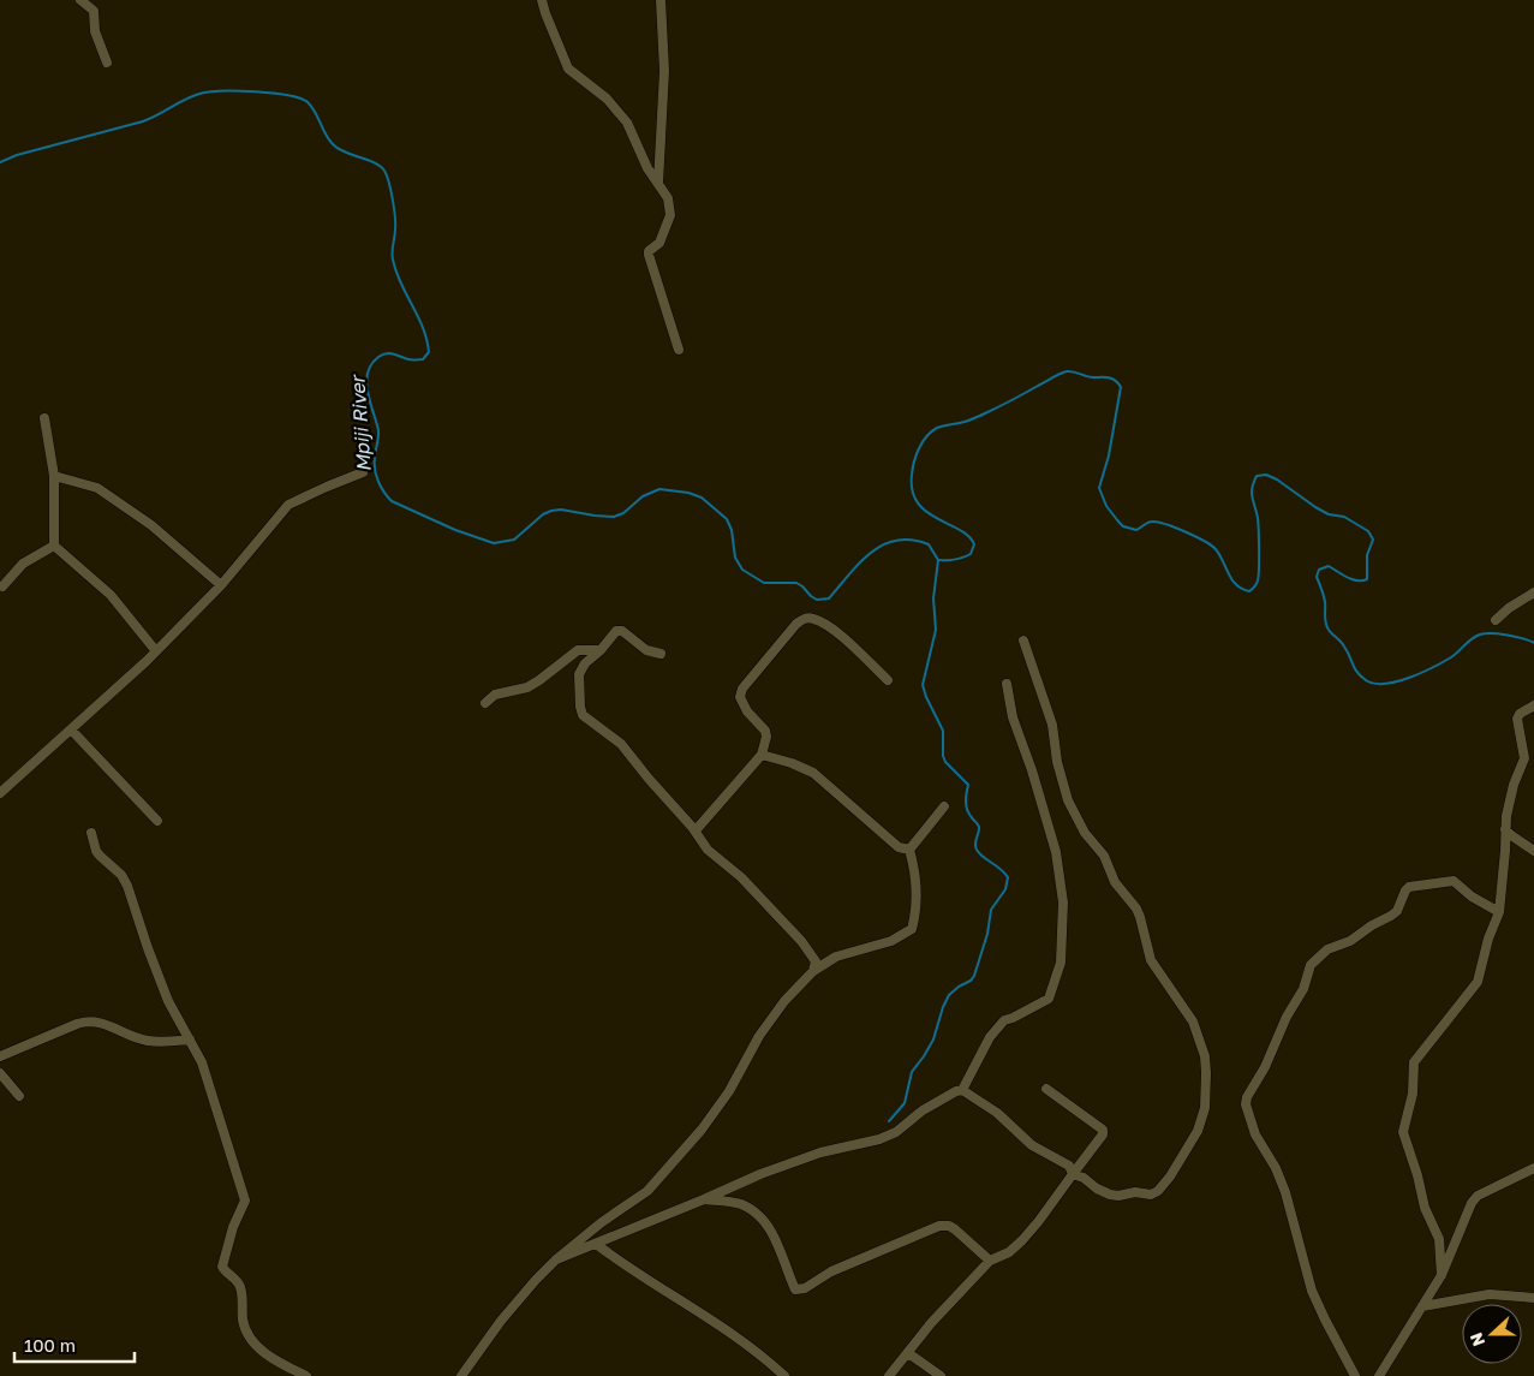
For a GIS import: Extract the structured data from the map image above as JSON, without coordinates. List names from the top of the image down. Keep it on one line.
{"water":["Mpiji River"],"scale_bar":"100 m","north":"left"}
